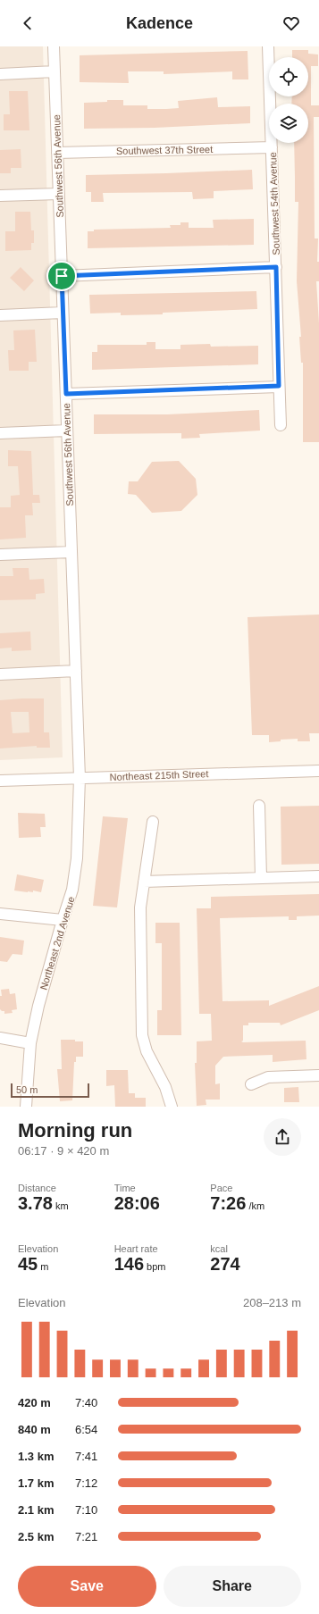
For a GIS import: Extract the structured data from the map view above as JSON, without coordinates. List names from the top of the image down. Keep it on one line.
{"streets":{"street":["Southwest 37th Street","Southwest 56th Avenue","Southwest 54th Avenue","Northeast 215th Street","Northeast 2nd Avenue"]},"crossings":[["Southwest 37th Street","Southwest 56th Avenue"],["Southwest 37th Street","Southwest 54th Avenue"],["Southwest 56th Avenue","Northeast 215th Street"],["Southwest 56th Avenue","Northeast 2nd Avenue"],["Northeast 215th Street","Northeast 2nd Avenue"]],"scale_bar":"50 m","page":{"header":"Kadence","scale":"50 m","heading":["Morning run","06:17 · 9 × 420 m"],"stats":[["Distance","3.78 km"],["Time","28:06"],["Pace","7:26 /km"],["Elevation","45 m"],["Heart rate","146 bpm"],["kcal","274"]],"chart":["Elevation","208–213 m"],"list":[{"name":"420 m","note":"7:40"},{"name":"840 m","note":"6:54"},{"name":"1.3 km","note":"7:41"},{"name":"1.7 km","note":"7:12"},{"name":"2.1 km","note":"7:10"},{"name":"2.5 km","note":"7:21"}],"buttons":["Save","Share"]}}
